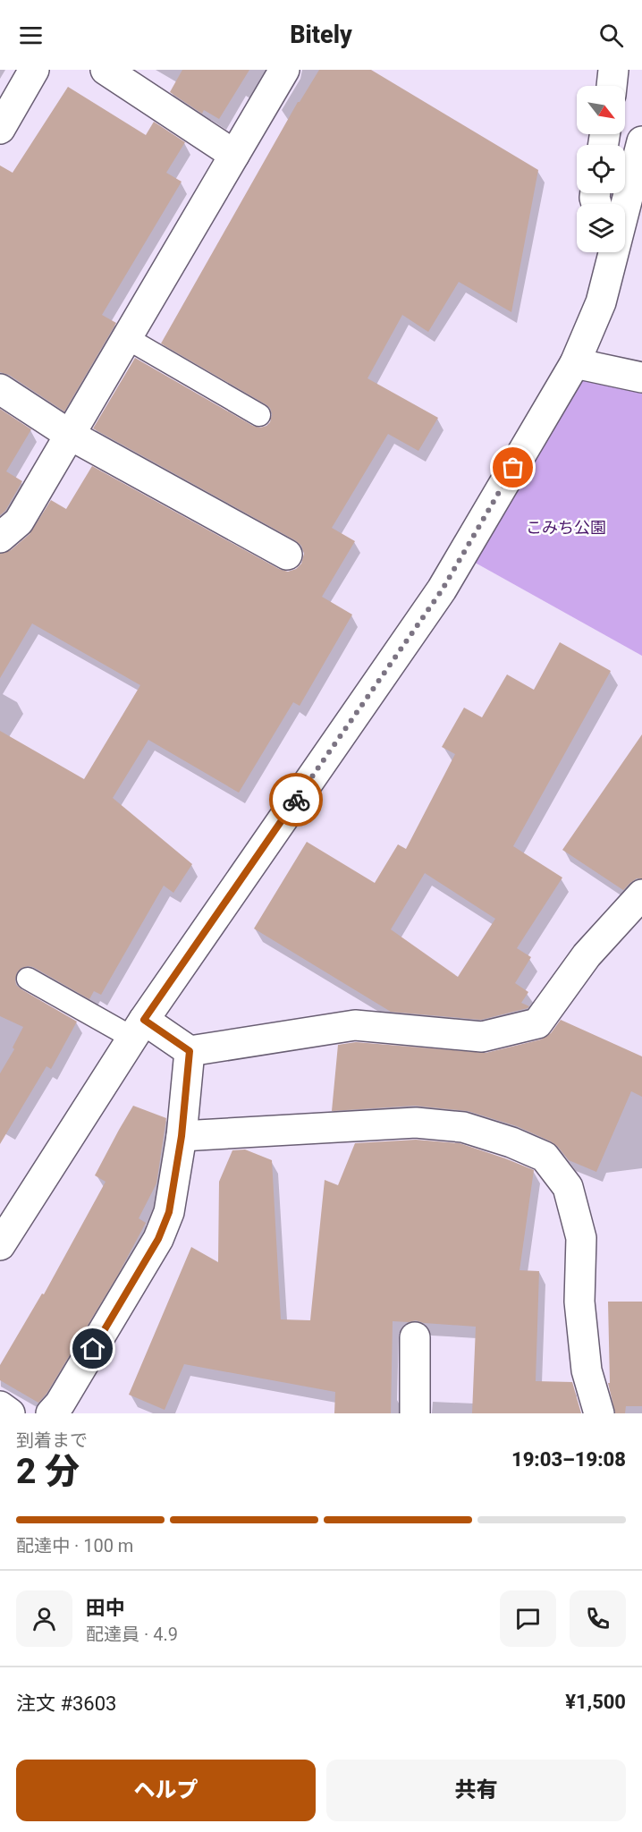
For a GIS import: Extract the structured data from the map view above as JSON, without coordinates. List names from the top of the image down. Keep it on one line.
{"parks":["こみち公園"],"north":"bottom right","page":{"header":"Bitely","heading":["2 分","到着まで","19:03–19:08"],"panel":["田中","配達員 · 4.9","注文 #3603","¥1,500"],"bar":"配達中 · 100 m","buttons":["ヘルプ","共有"]}}
